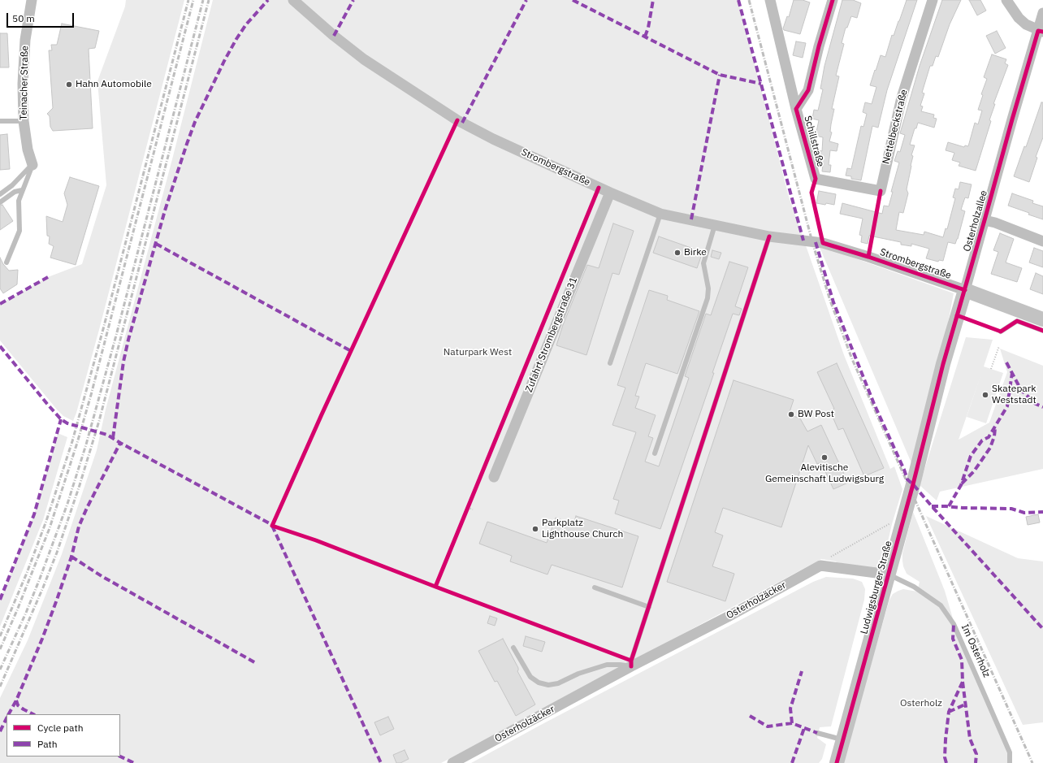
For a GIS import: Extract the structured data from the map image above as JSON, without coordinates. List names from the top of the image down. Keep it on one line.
{"streets":{"street":["Teinacher Straße","Nettelbeckstraße","Schillstraße","Strombergstraße","Osterholzallee","Zufahrt Strombergstraße 31","Ludwigsburger Straße","Osterholzäcker"],"lane":["Im Osterholz"]},"crossings":[["Nettelbeckstraße","Schillstraße"],["Strombergstraße","Osterholzallee"],["Strombergstraße","Zufahrt Strombergstraße 31"],["Osterholzallee","Ludwigsburger Straße"],["Ludwigsburger Straße","Im Osterholz"]],"parks":["Naturpark West","Osterholz"],"places":["Hahn Automobile","Birke","Skatepark Weststadt","BW Post","Alevitische Gemeinschaft Ludwigsburg","Parkplatz Lighthouse Church"],"legend":["Cycle path","Path"],"scale_bar":"50 m"}
